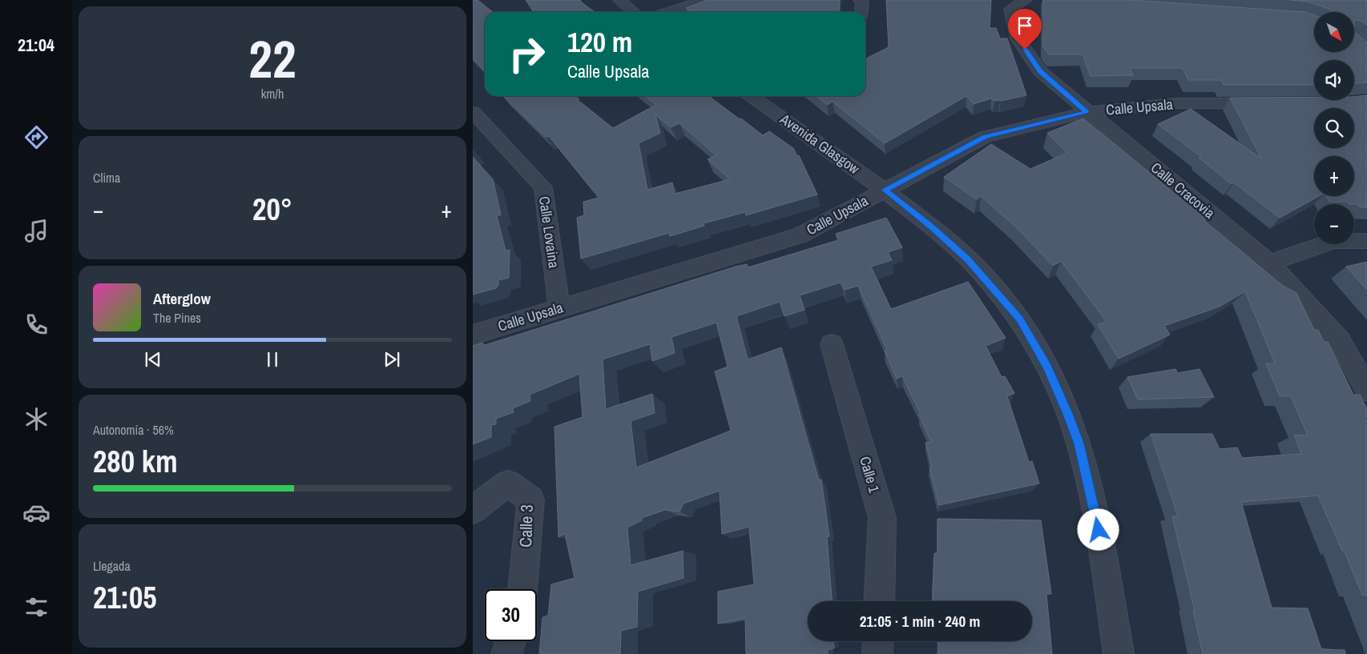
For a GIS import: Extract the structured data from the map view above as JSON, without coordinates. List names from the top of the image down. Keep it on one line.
{"streets":{"street":["Calle Upsala","Avenida Glasgow","Calle Cracovia","Calle Lovaina","Calle 1","Calle 3"]},"crossings":[["Calle Upsala","Avenida Glasgow"],["Calle Upsala","Calle Cracovia"],["Calle Upsala","Calle Lovaina"]],"north":"bottom right","page":{"tabs":"21:04","tile":[["22","km/h"],"Clima",["Autonomía · 56%","280 km"],["Llegada","21:05"]],"map_buttons":["+","−"],"turn":["120 m","Calle Upsala"],"heat":["−","20°","+"],"song":["Afterglow","The Pines"],"limit":"30","trip":"21:05 · 1 min · 240 m"}}
